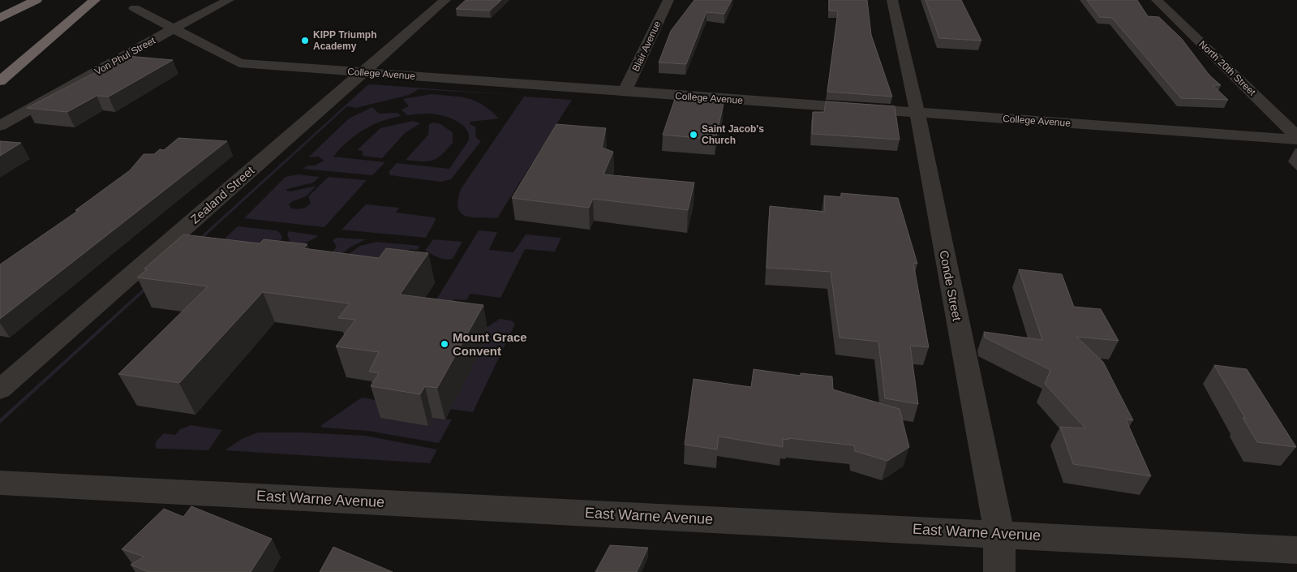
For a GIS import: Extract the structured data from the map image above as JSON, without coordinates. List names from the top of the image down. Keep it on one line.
{"streets":{"street":["Blair Avenue","Von Phul Street","North 20th Street","College Avenue","Zealand Street","Conde Street","East Warne Avenue"]},"crossings":[["Blair Avenue","College Avenue"],["Von Phul Street","College Avenue"],["College Avenue","Zealand Street"],["College Avenue","Conde Street"],["Conde Street","East Warne Avenue"]],"places":["KIPP Triumph Academy","Saint Jacob's Church","Mount Grace Convent"]}
